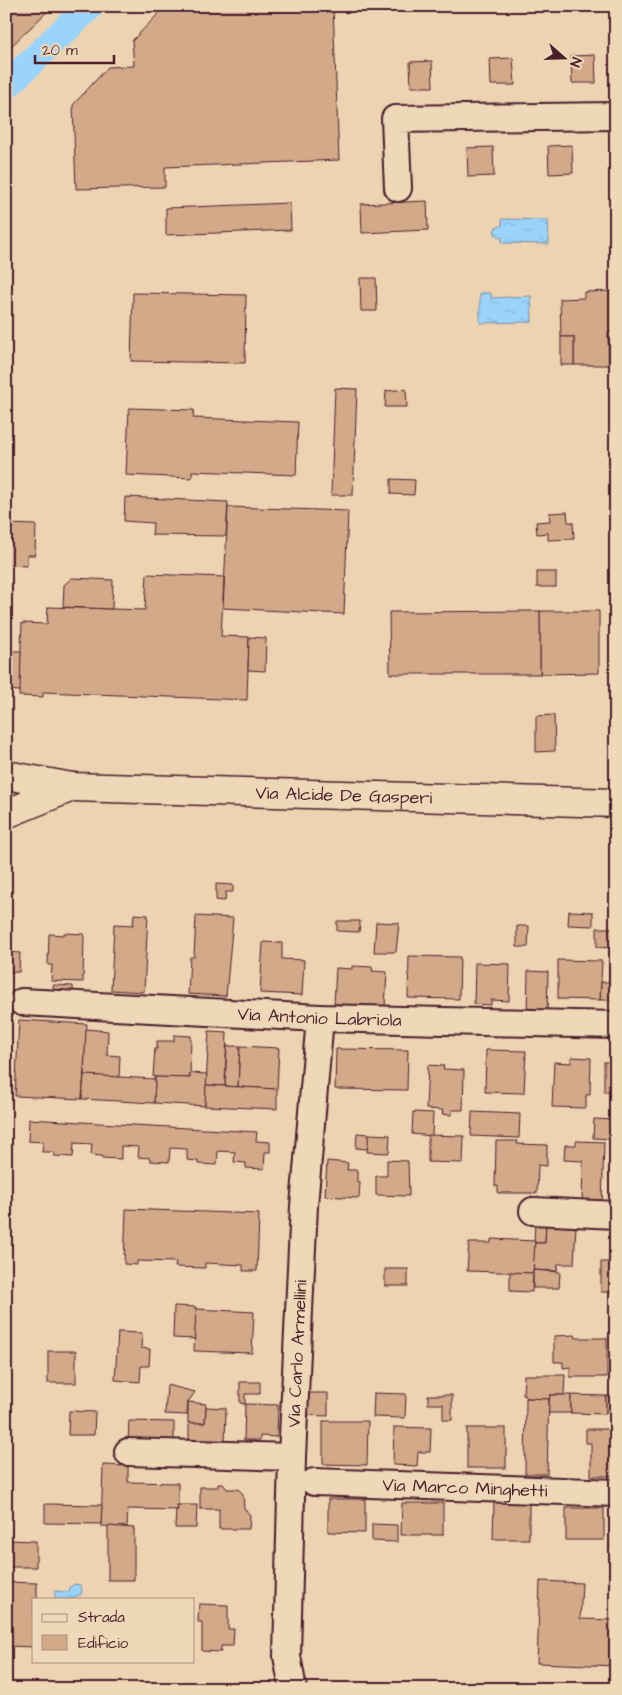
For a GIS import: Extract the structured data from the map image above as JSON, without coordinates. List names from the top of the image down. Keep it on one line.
{"streets":{"main road":["Via Alcide De Gasperi"],"street":["Via Antonio Labriola","Via Carlo Armellini","Via Marco Minghetti"]},"crossings":[["Via Antonio Labriola","Via Carlo Armellini"]],"legend":["Strada","Edificio"],"scale_bar":"20 m","north":"right"}
